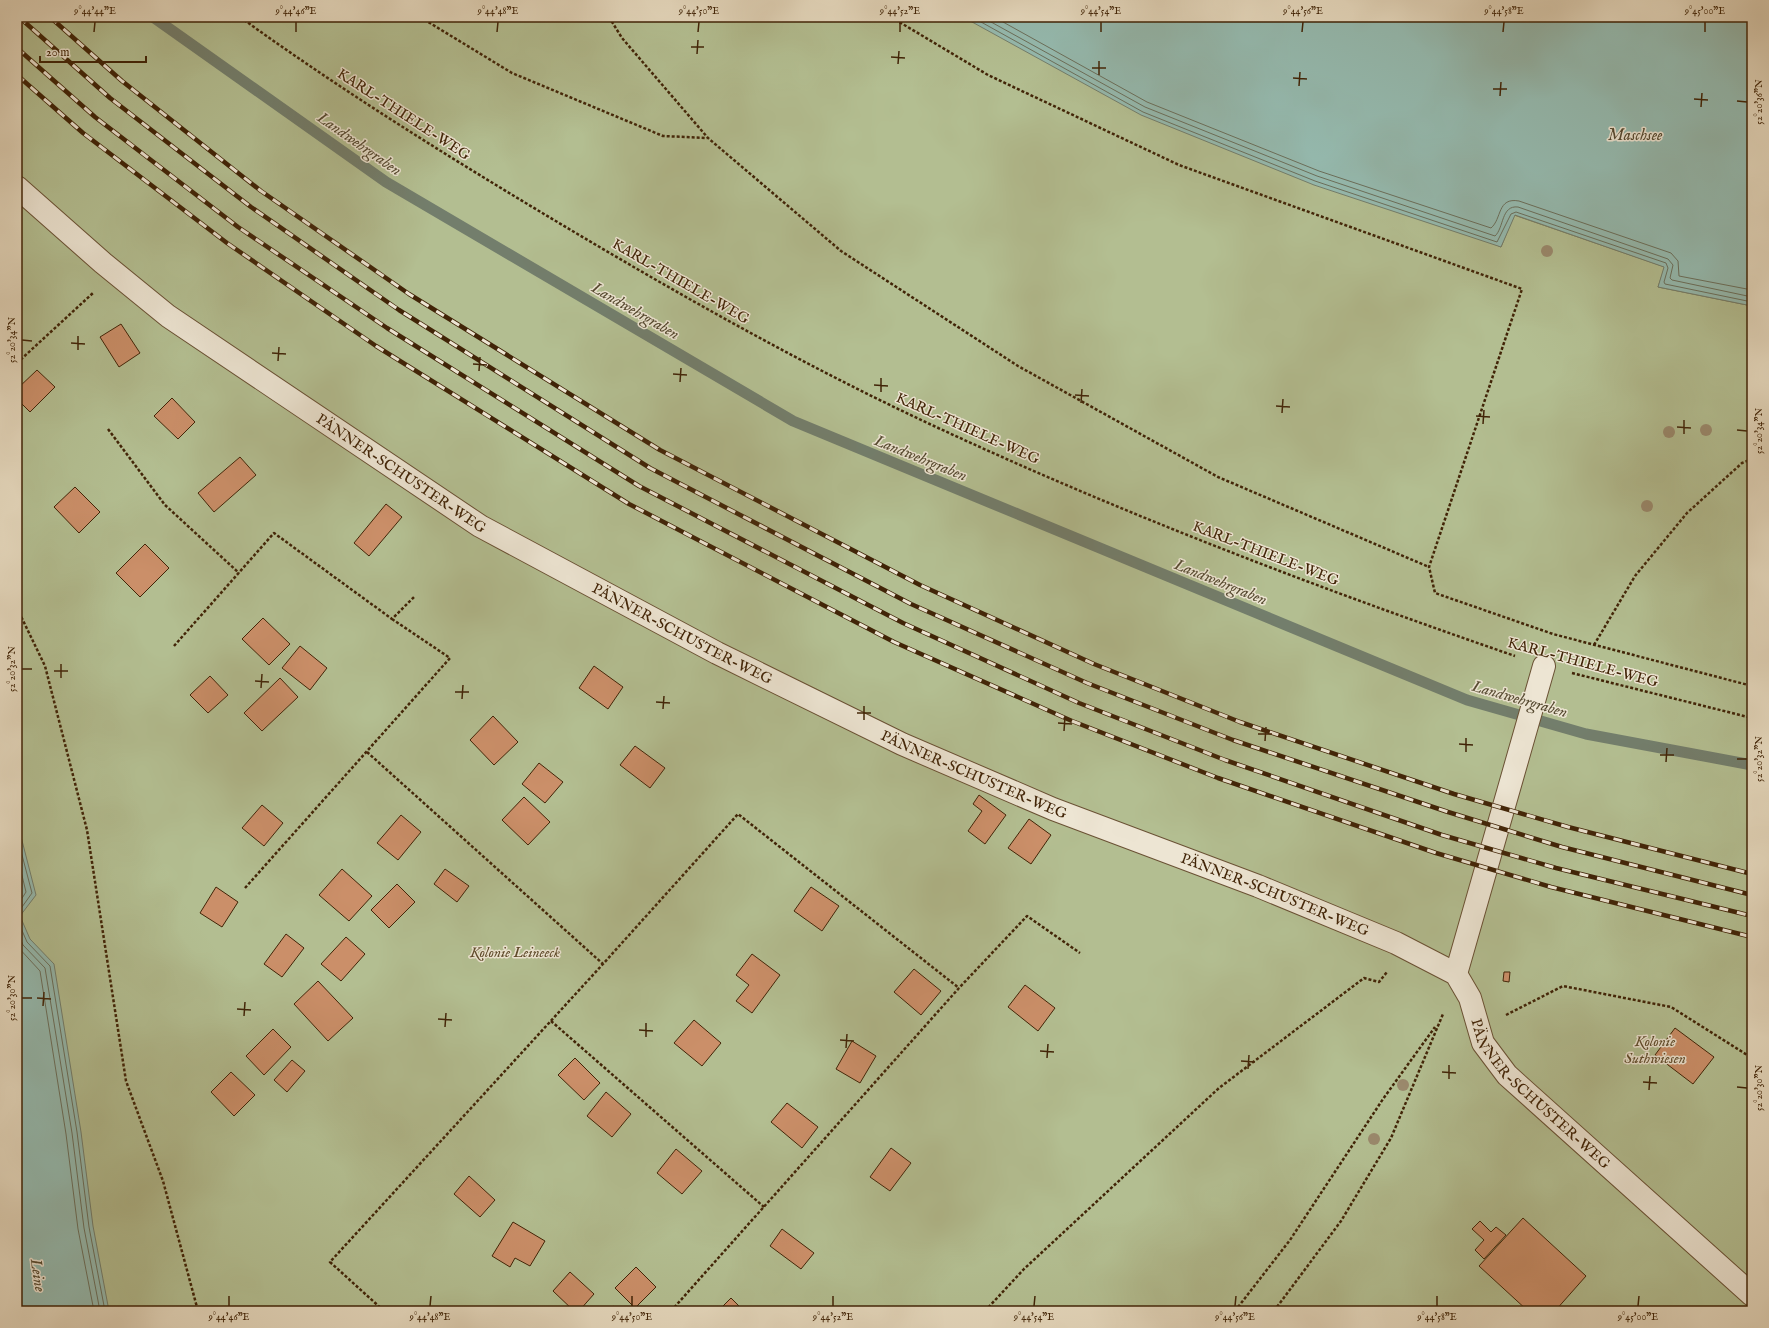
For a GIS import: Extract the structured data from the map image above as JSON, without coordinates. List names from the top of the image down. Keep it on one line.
{"streets":{"lane":["PÄNNER-SCHUSTER-WEG"],"path":["KARL-THIELE-WEG"]},"water":["Maschsee","Landwehrgraben","Leine"],"parks":["Kolonie Leineeck","Kolonie Suthwiesen"],"scale_bar":"20 m","coordinates":["9°44'44\"E","9°44'46\"E","9°44'48\"E","9°44'50\"E","9°44'52\"E","9°44'54\"E","9°44'56\"E","9°44'58\"E","9°45'00\"E","52°20'36\"N","52°20'34\"N","52°20'32\"N","52°20'30\"N"]}
